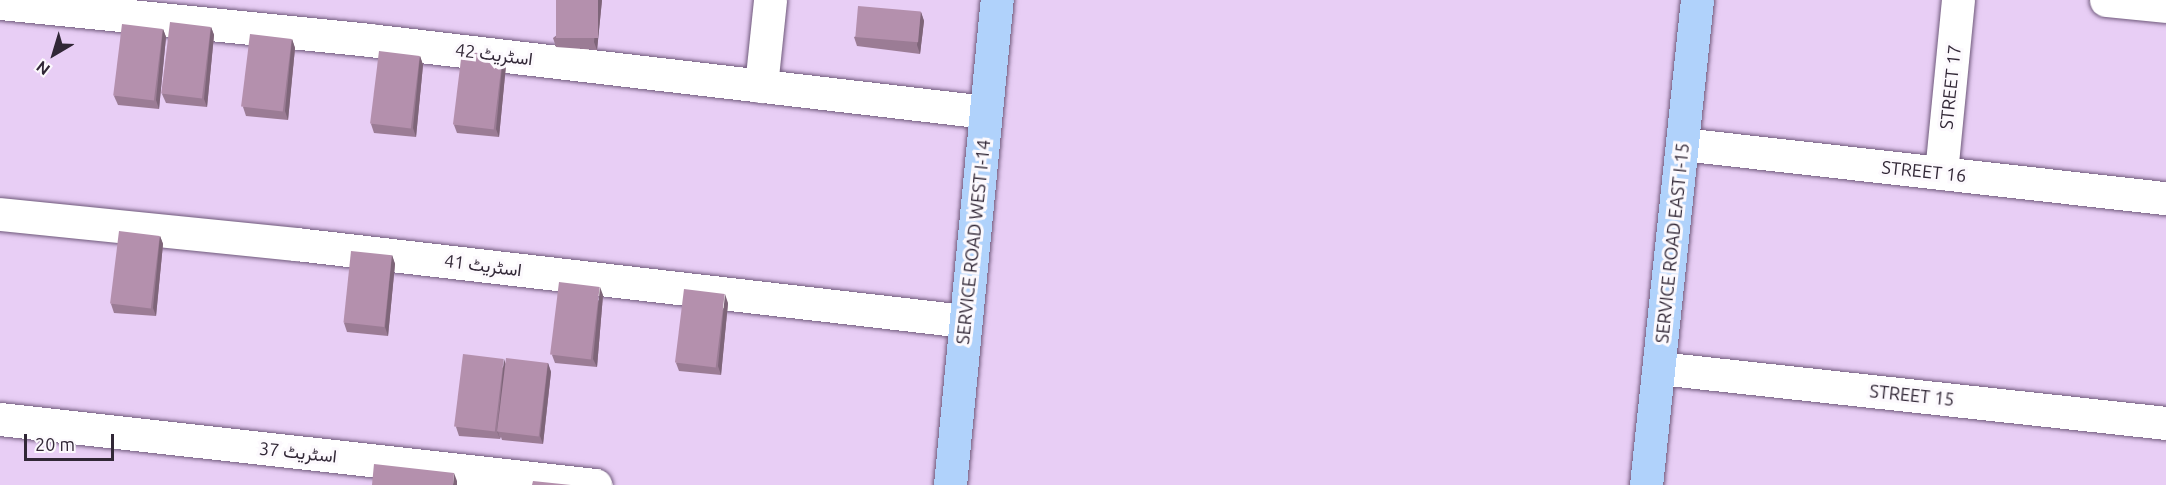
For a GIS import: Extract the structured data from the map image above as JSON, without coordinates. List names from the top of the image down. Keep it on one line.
{"streets":{"main road":["SERVICE ROAD WEST I-14","SERVICE ROAD EAST I-15"],"street":["اسٹریٹ 42","STREET 17","STREET 16","اسٹریٹ 41","STREET 15","اسٹریٹ 37"]},"crossings":[["اسٹریٹ 42","SERVICE ROAD WEST I-14"],["STREET 17","STREET 16"],["STREET 16","SERVICE ROAD EAST I-15"],["SERVICE ROAD WEST I-14","اسٹریٹ 41"],["SERVICE ROAD EAST I-15","STREET 15"]],"scale_bar":"20 m","north":"bottom left"}
